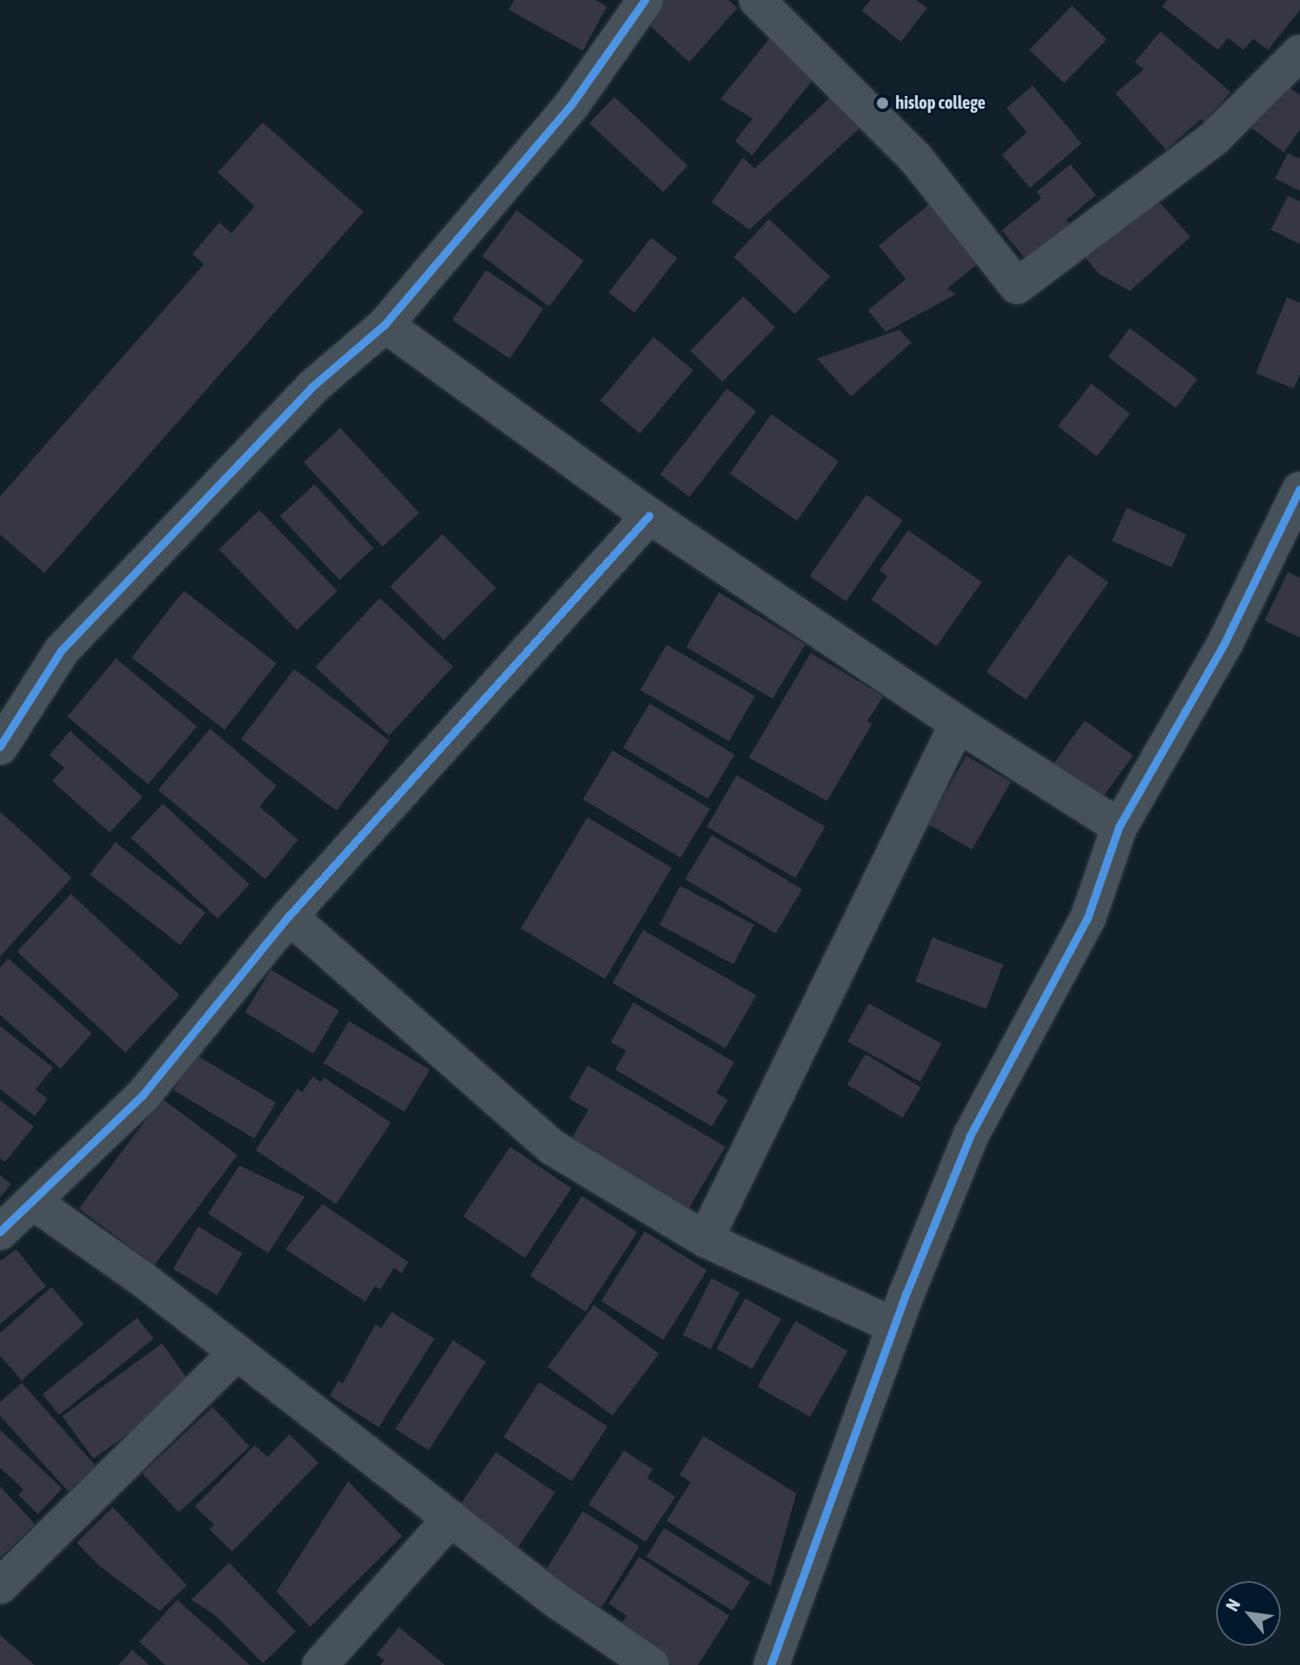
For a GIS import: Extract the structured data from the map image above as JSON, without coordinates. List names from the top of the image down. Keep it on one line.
{"places":["hislop college"],"north":"top left"}
